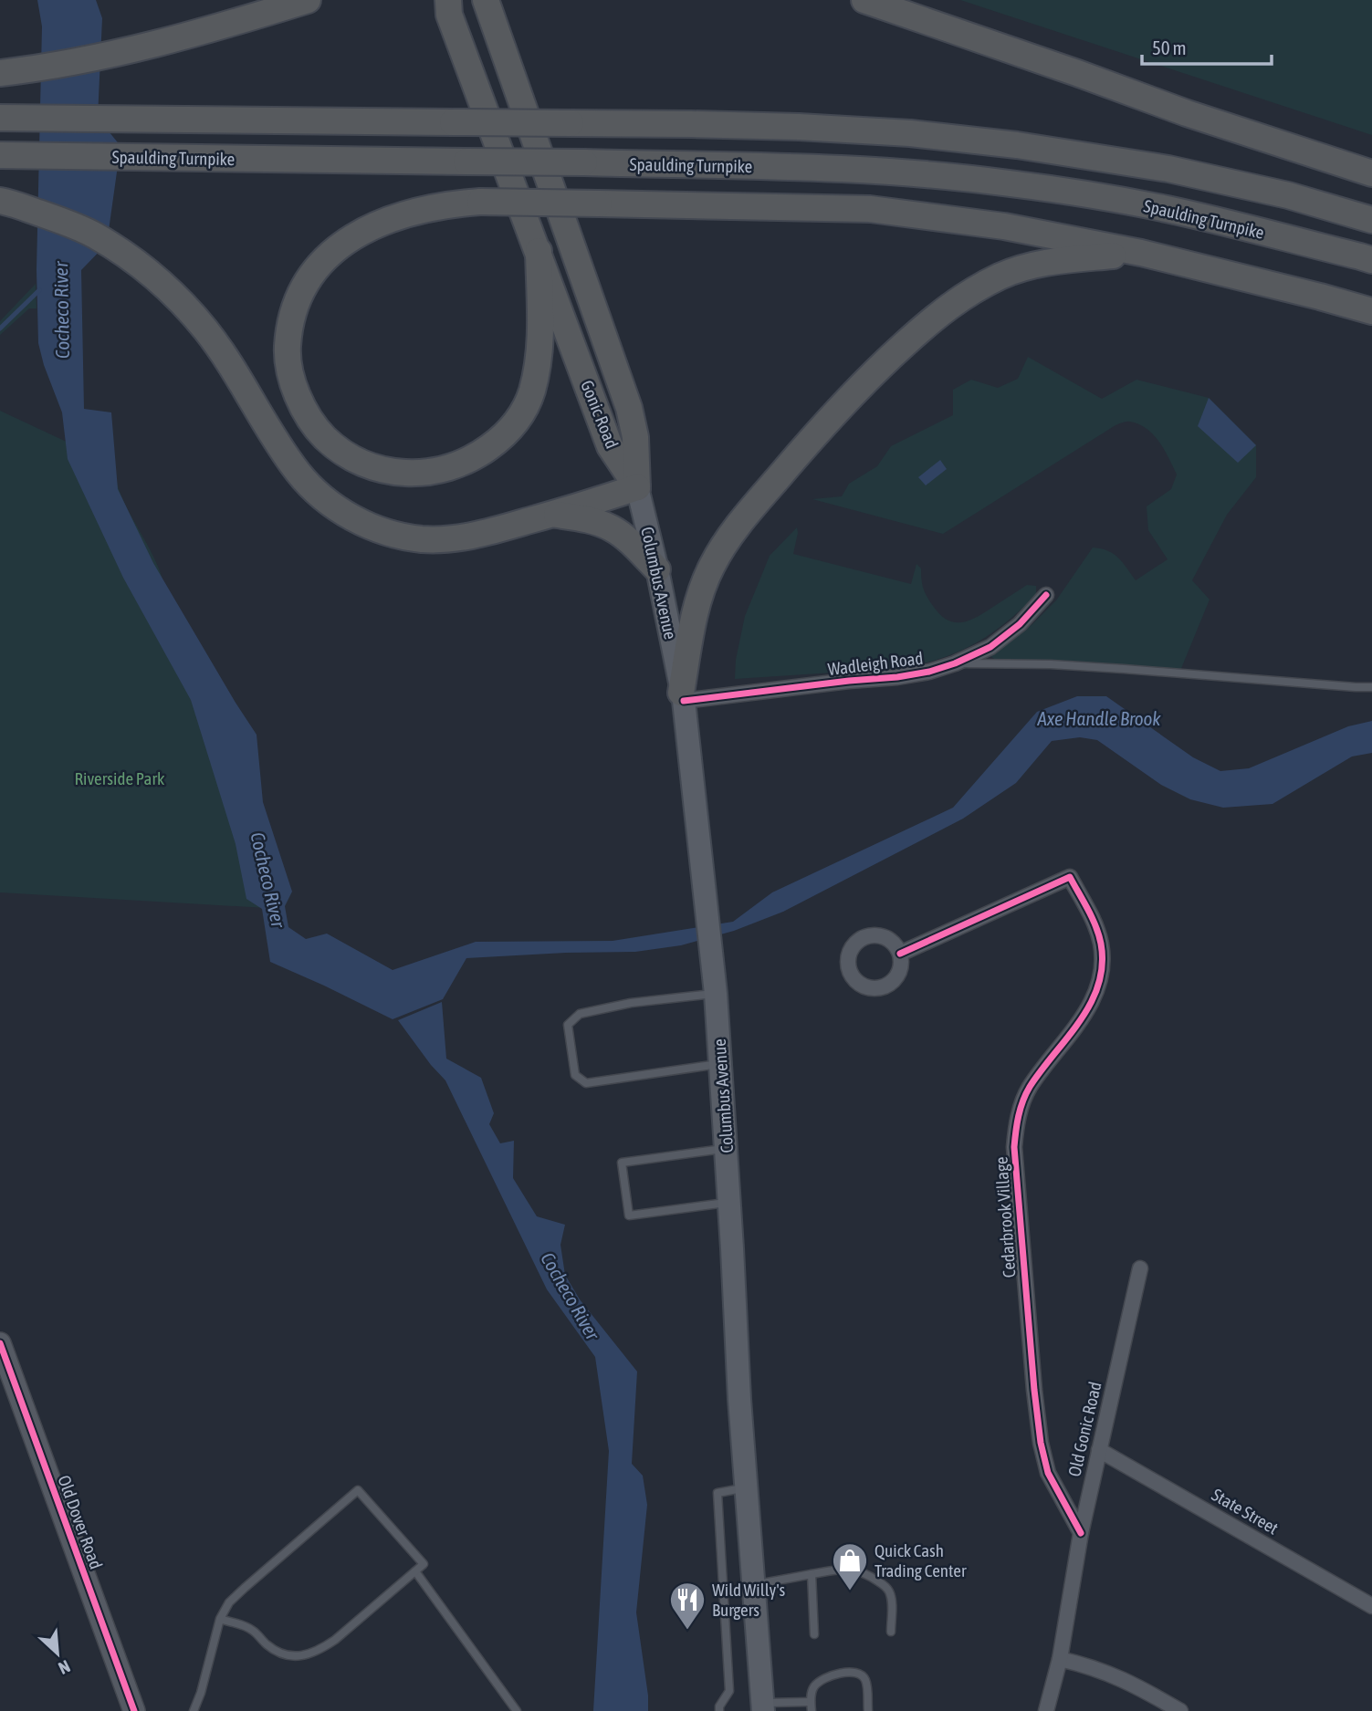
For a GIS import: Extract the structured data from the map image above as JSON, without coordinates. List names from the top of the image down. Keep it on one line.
{"streets":{"highway":["Spaulding Turnpike","Gonic Road"],"main road":["Columbus Avenue"],"street":["Wadleigh Road","Cedarbrook Village","Old Gonic Road","State Street","Old Dover Road"]},"crossings":[["Gonic Road","Columbus Avenue"],["Columbus Avenue","Wadleigh Road"],["Cedarbrook Village","Old Gonic Road"],["Old Gonic Road","State Street"]],"water":["Cocheco River","Axe Handle Brook"],"parks":["Riverside Park"],"places":{"shop":["Quick Cash Trading Center"],"restaurant":["Wild Willy's Burgers"]},"scale_bar":"50 m","north":"bottom right"}
